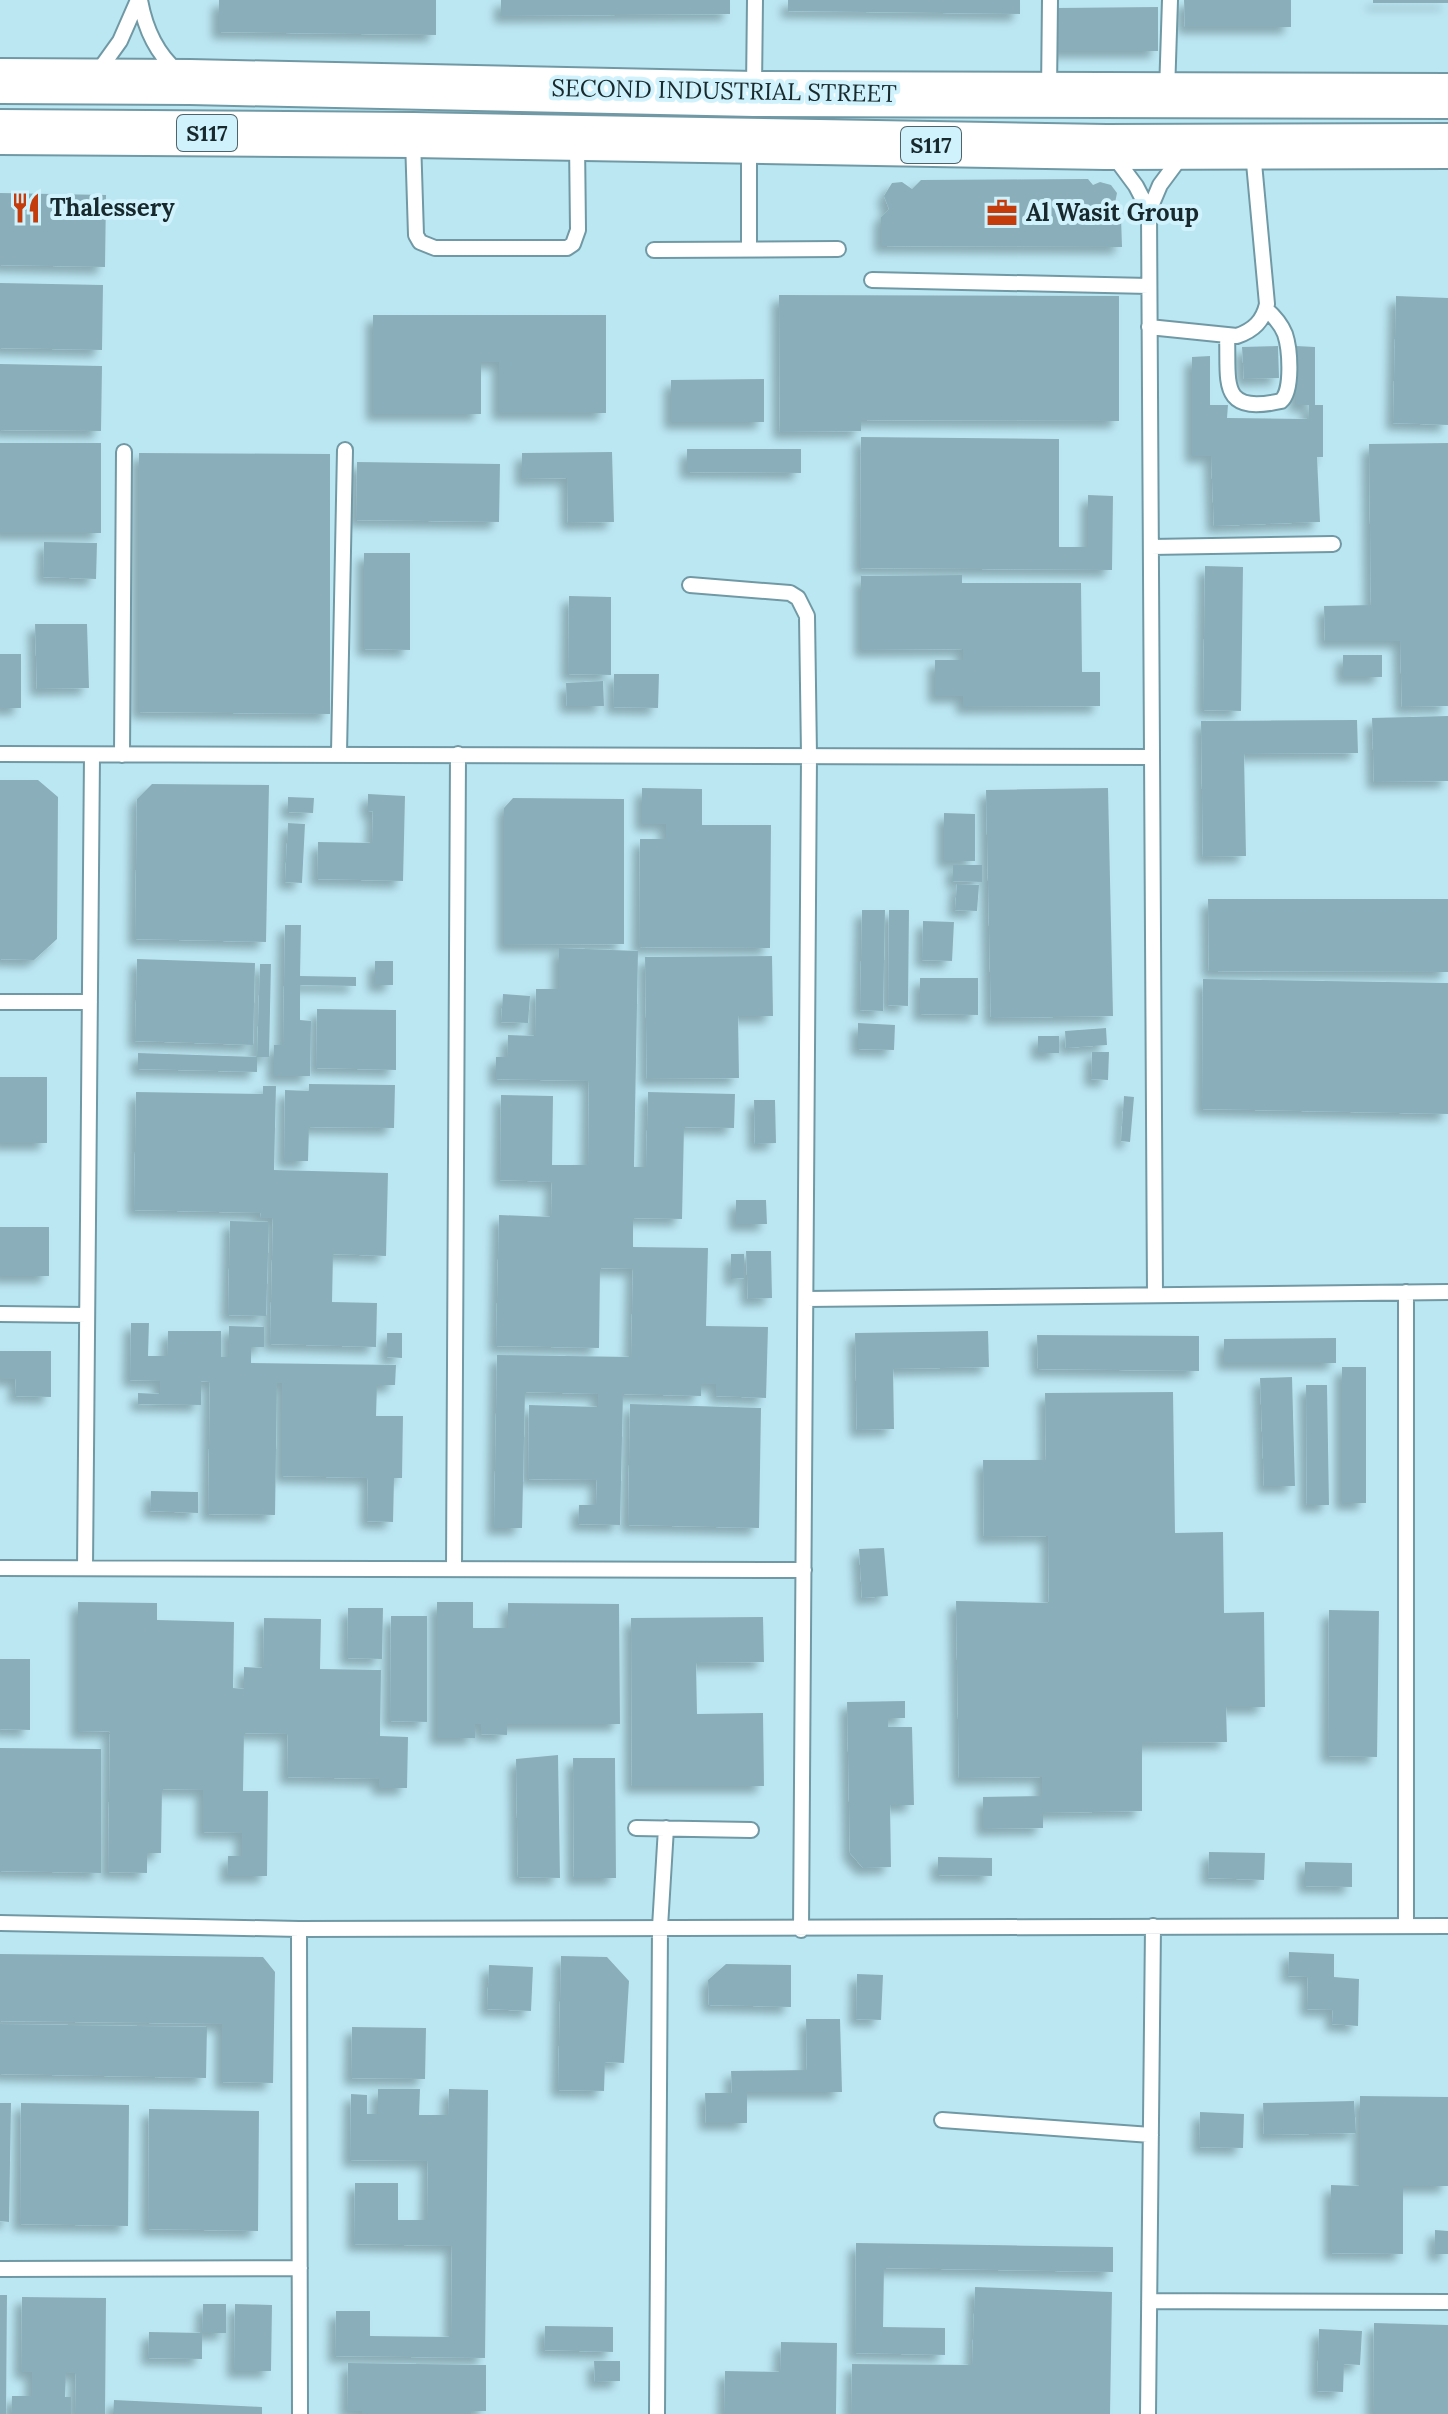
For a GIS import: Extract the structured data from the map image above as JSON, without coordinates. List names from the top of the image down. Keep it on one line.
{"streets":{"main road":["SECOND INDUSTRIAL STREET","S117"]},"places":{"restaurant":["Thalessery"],"office":["Al Wasit Group"]}}
